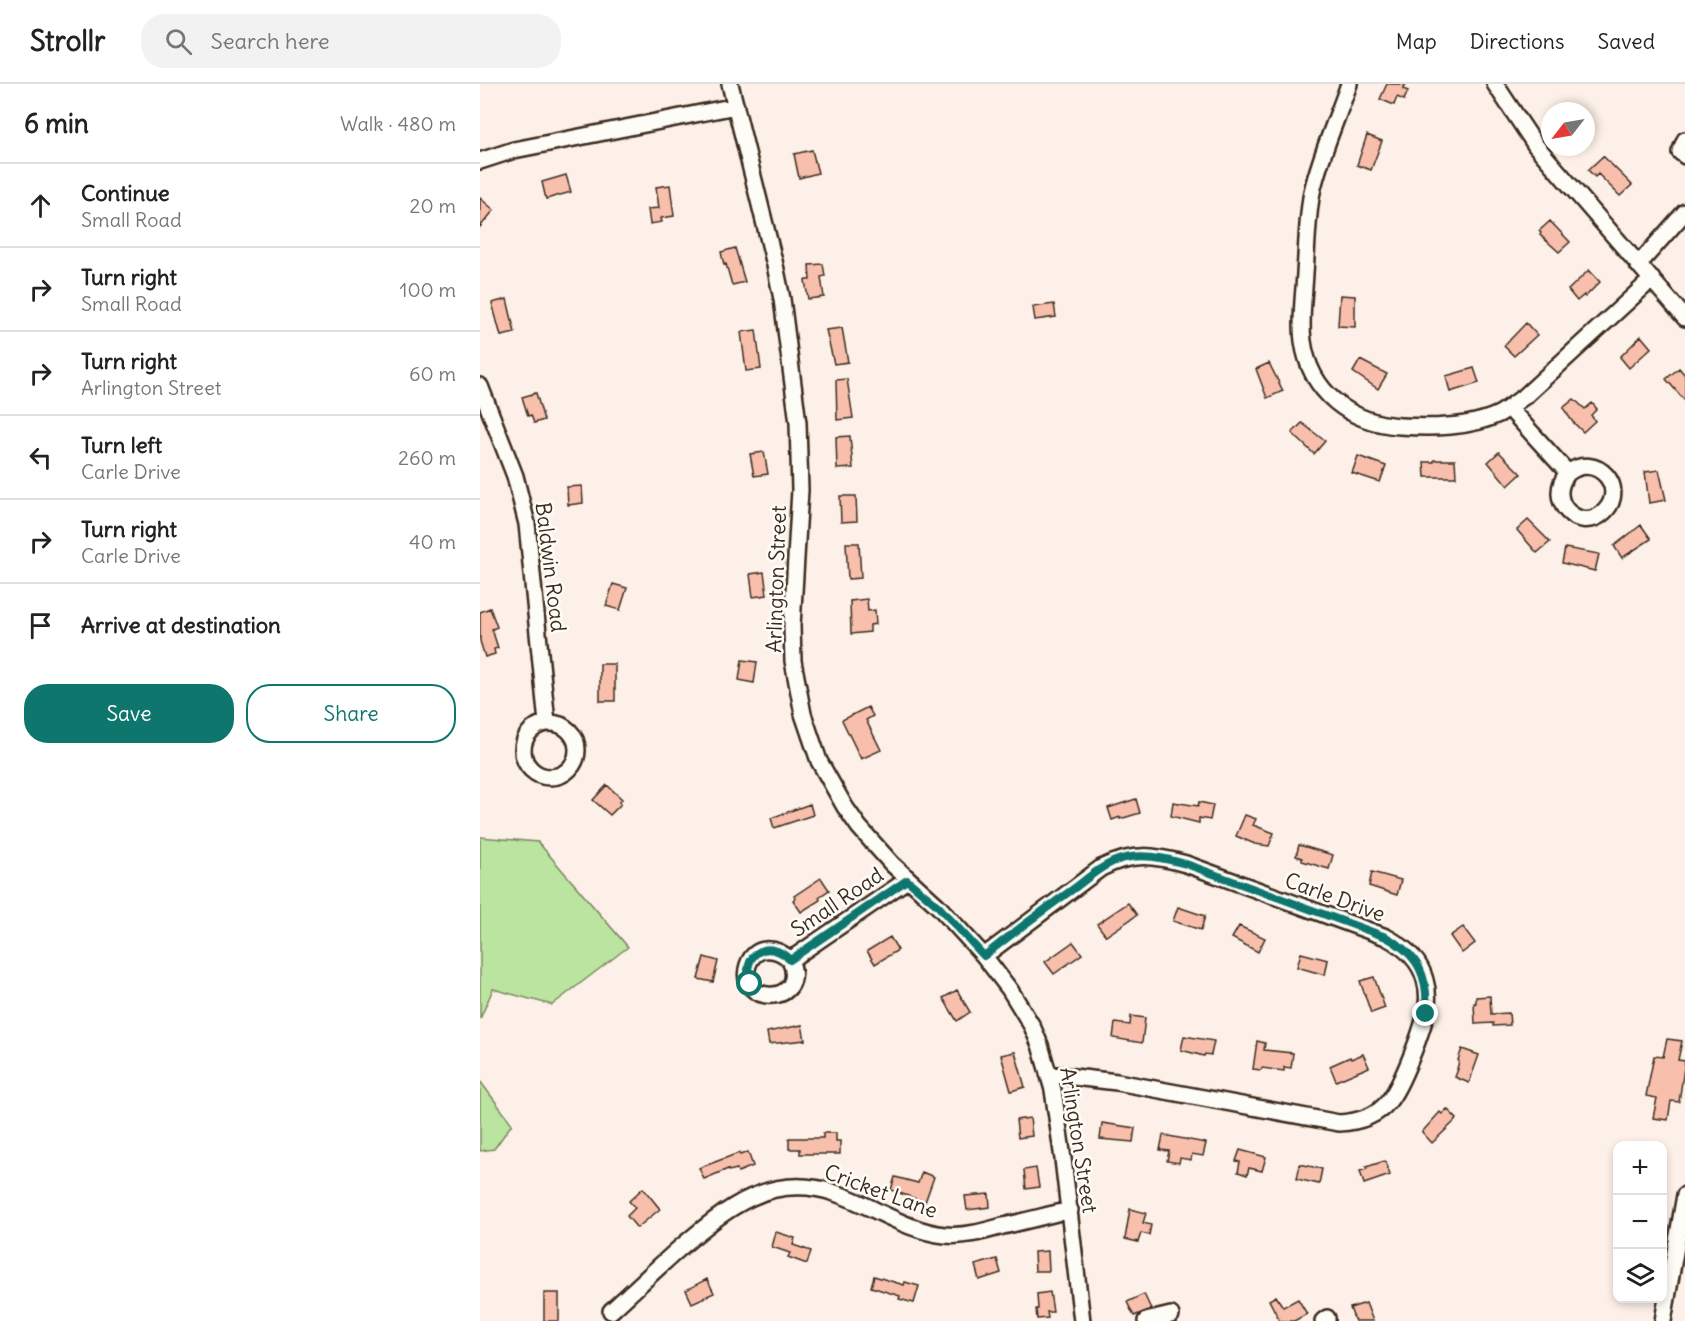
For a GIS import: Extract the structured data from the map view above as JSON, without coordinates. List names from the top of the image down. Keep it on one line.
{"streets":{"street":["Baldwin Road","Arlington Street","Carle Drive","Small Road","Cricket Lane"]},"crossings":[["Arlington Street","Carle Drive"],["Arlington Street","Small Road"],["Arlington Street","Cricket Lane"]],"north":"bottom left","page":{"header":"Strollr","search":"Search here","nav":["Map","Directions","Saved"],"heading":["6 min","Walk · 480 m"],"list":[["Continue","Small Road","20 m"],["Turn right","Small Road","100 m"],["Turn right","Arlington Street","60 m"],["Turn left","Carle Drive","260 m"],["Turn right","Carle Drive","40 m"],"Arrive at destination"],"buttons":["Save","Share"],"map_buttons":["+","−"]}}
